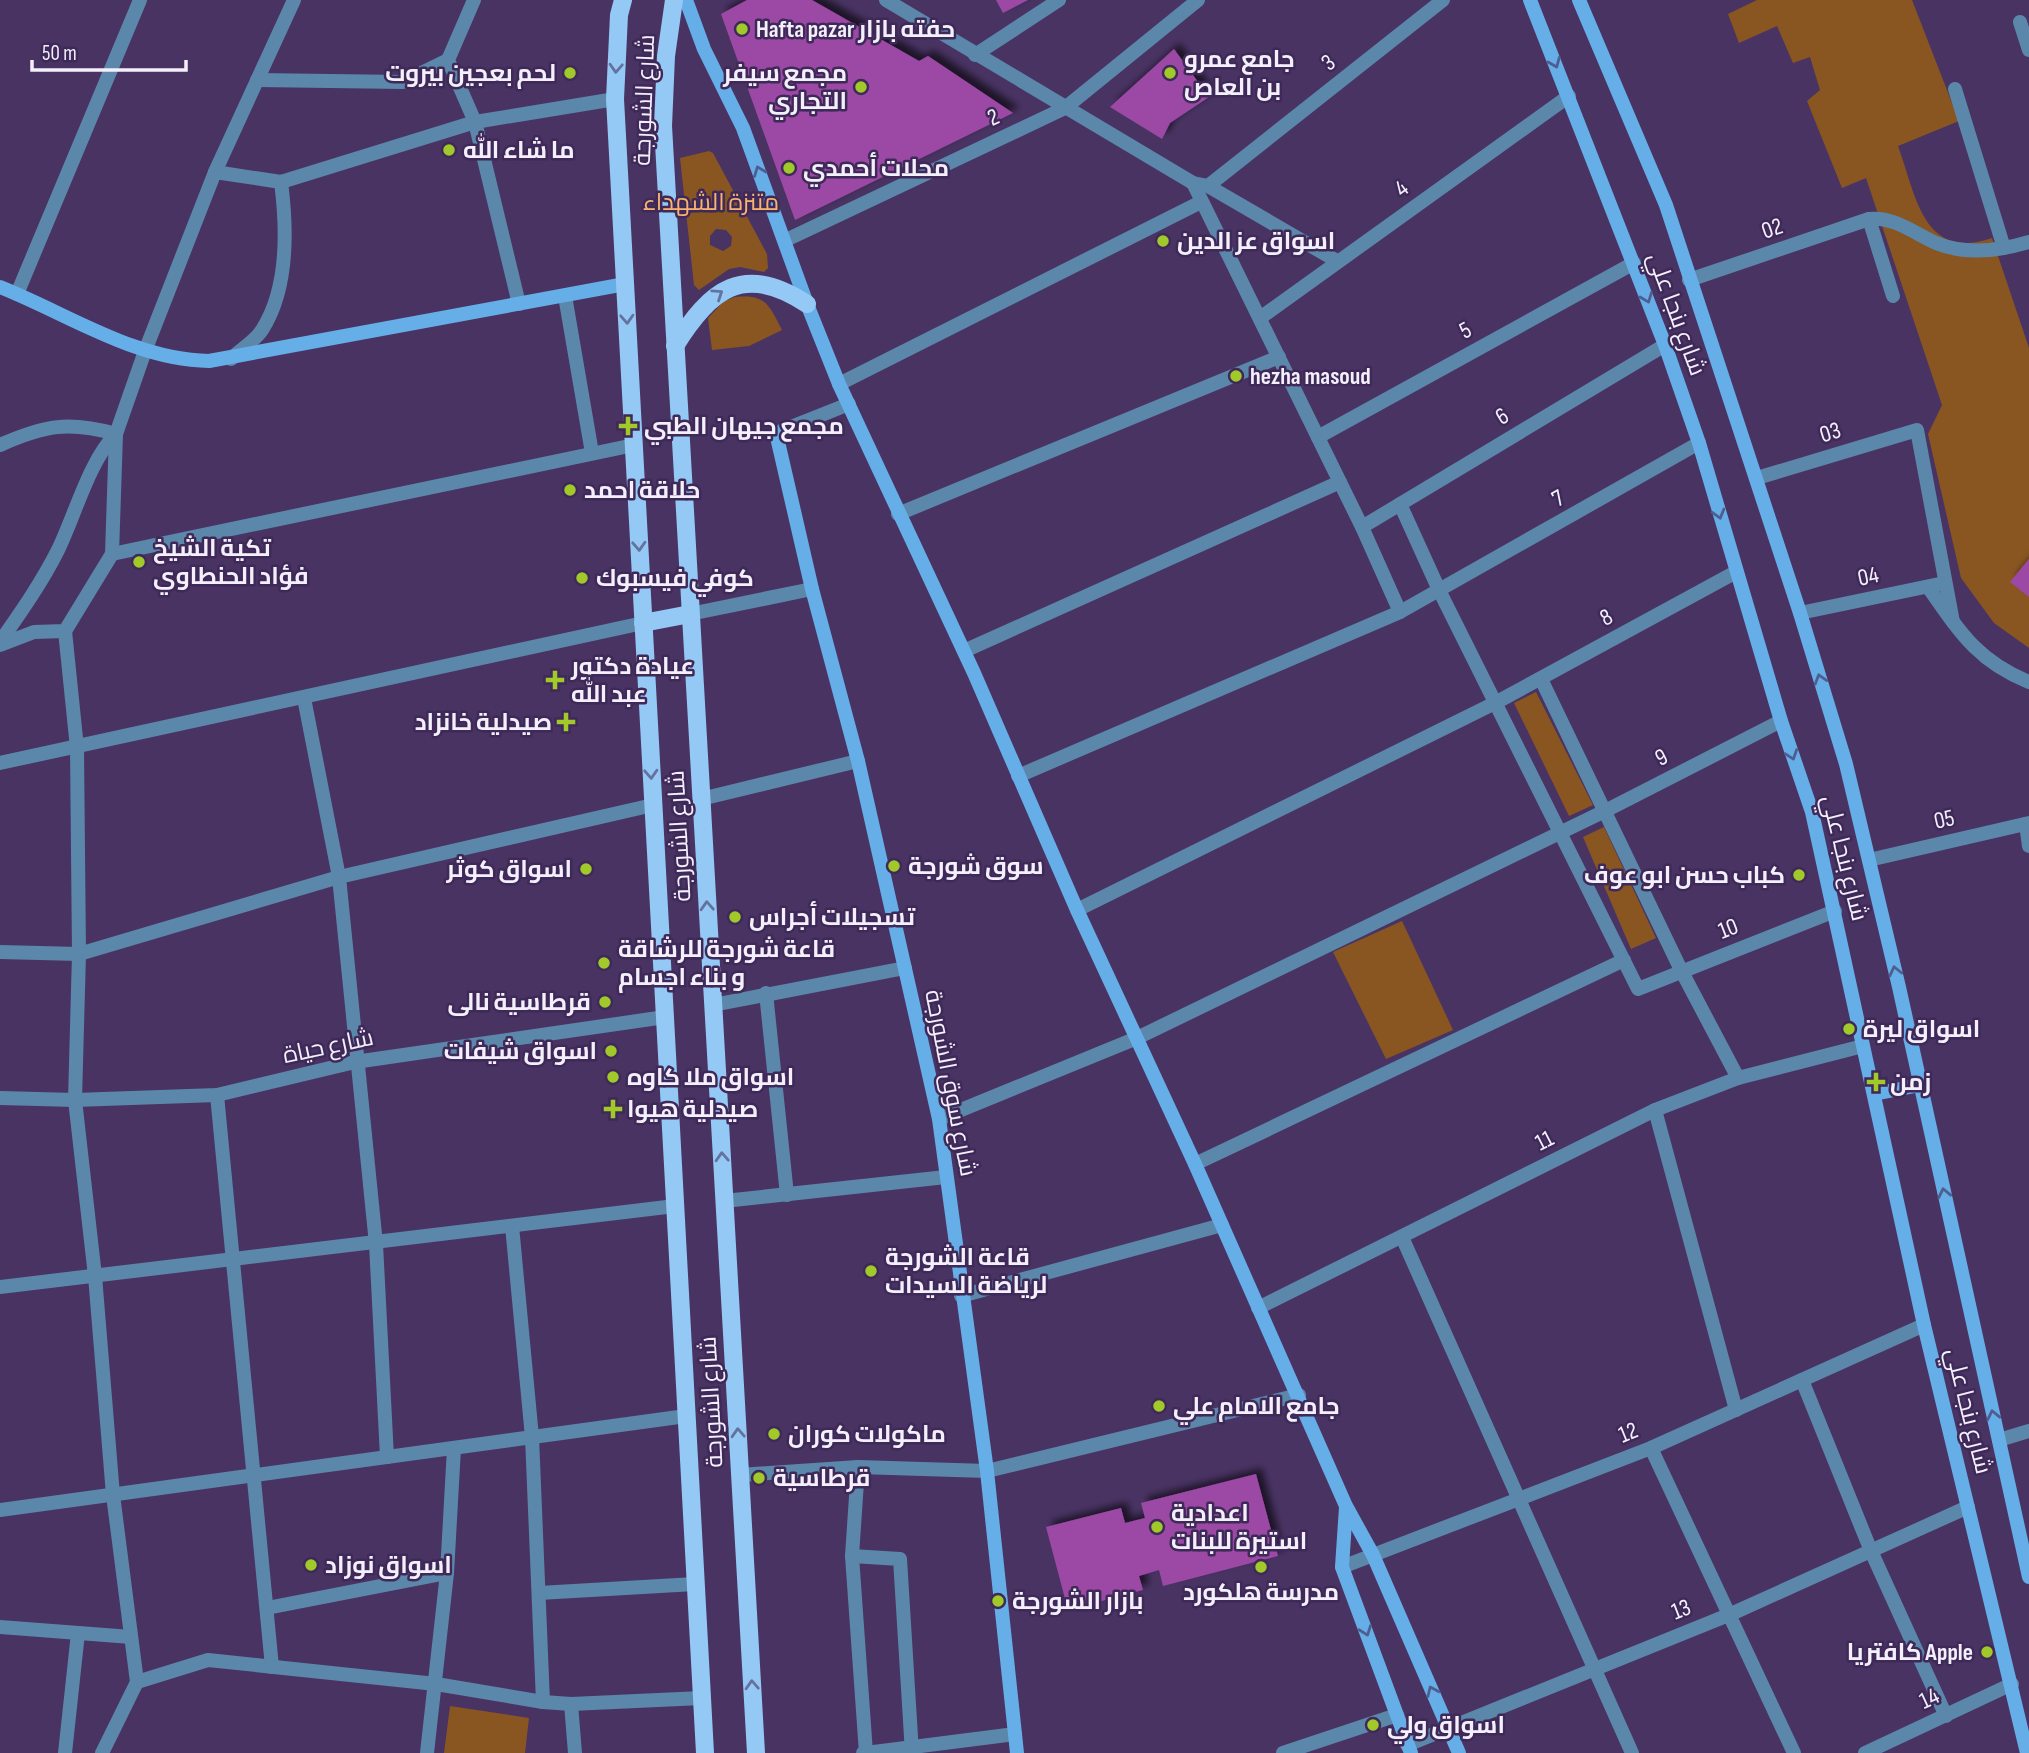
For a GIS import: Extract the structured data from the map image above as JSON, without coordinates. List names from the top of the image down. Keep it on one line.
{"streets":{"main road":["شارع الشورجة"],"street":["3","2","4","02","شارع بنجا علي","5","6","03","7","04","8","9","05","10","شارع حياة","شارع سوق الشورجة","11","12","13","14"]},"crossings":[["4","شارع بنجا علي"],["02","شارع بنجا علي"],["شارع بنجا علي","5"],["شارع بنجا علي","6"],["شارع بنجا علي","03"],["شارع بنجا علي","7"],["شارع بنجا علي","04"],["شارع بنجا علي","8"],["شارع بنجا علي","9"],["شارع بنجا علي","05"],["شارع بنجا علي","10"],["شارع بنجا علي","11"],["شارع بنجا علي","12"],["شارع بنجا علي","13"],["شارع بنجا علي","14"],["03","04"],["9","شارع سوق الشورجة"]],"parks":["متنزة الشهداء"],"places":{"other":["Hafta pazar حفته بازار","لحم بعجين بيروت","جامع عمرو بن العاص","مجمع سيفر التجاري","ما شاء الله","محلات أحمدي","اسواق عز الدين","hezha masoud","حلاقة احمد","تكية الشيخ فؤاد الحنطاوي","كوفي فيسبوك","سوق شورجة","اسواق كوثر","كباب حسن ابو عوف","تسجيلات أجراس","قاعة شورجة للرشاقة و بناء اجسام","قرطاسية نالى","اسواق ليرة","اسواق شيفات","اسواق ملا كاوه","قاعة الشورجة لرياضة السيدات","جامع الامام علي","ماكولات كوران","قرطاسية","اعدادية استيرة للبنات","اسواق نوزاد","مدرسة هلكورد","بازار الشورجة","كافتريا Apple","اسواق ولي"],"health":["مجمع جيهان الطبي","عيادة دكتور عبد الله","صيدلية خانزاد","زمن","صيدلية هيوا"]},"scale_bar":"50 m"}
